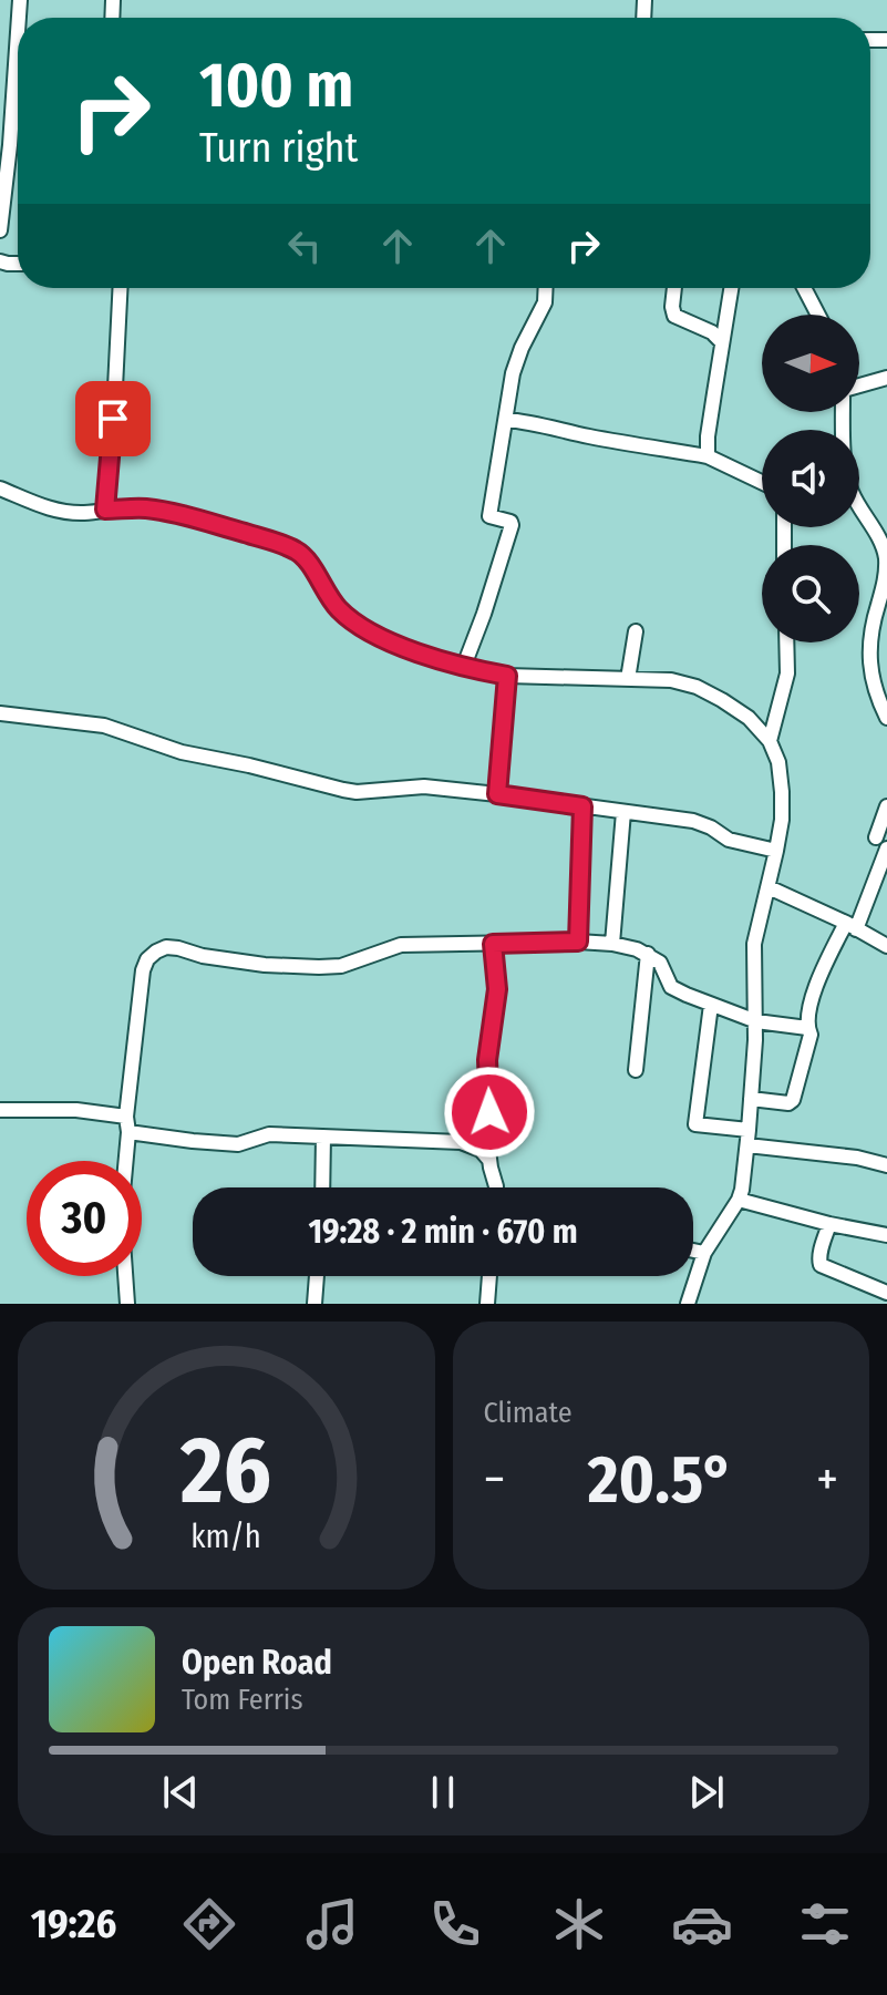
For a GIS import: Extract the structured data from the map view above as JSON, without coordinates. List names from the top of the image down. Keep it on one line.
{"north":"right","page":{"turn":["100 m","Turn right"],"limit":"30","trip":"19:28 · 2 min · 670 m","tile":"Climate","heat":["−","20.5°","+"],"song":["Open Road","Tom Ferris"],"tabs":"19:26","gauge":["26","km/h"]}}
